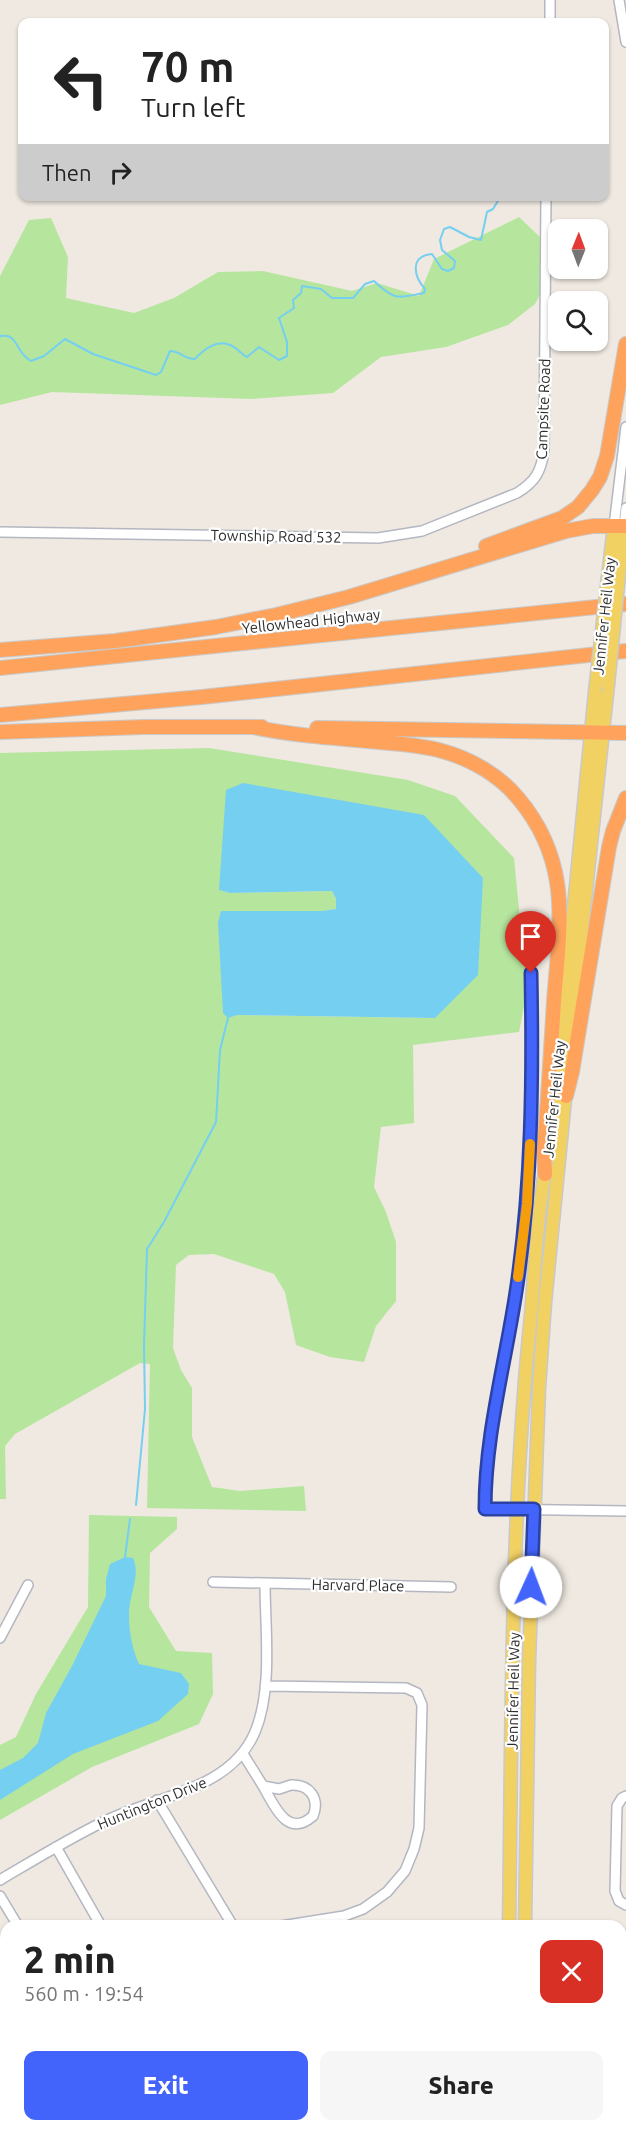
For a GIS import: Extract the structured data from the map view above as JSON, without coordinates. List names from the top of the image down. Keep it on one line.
{"streets":{"highway":["Yellowhead Highway"],"main road":["Jennifer Heil Way"],"street":["Campsite Road","Township Road 532","Harvard Place","Huntington Drive"]},"crossings":[["Campsite Road","Township Road 532"],["Harvard Place","Huntington Drive"]],"north":"top","page":{"turn":["70 m","Turn left"],"then":"Then","heading":["2 min","560 m · 19:54"],"buttons":["Exit","Share"]}}
